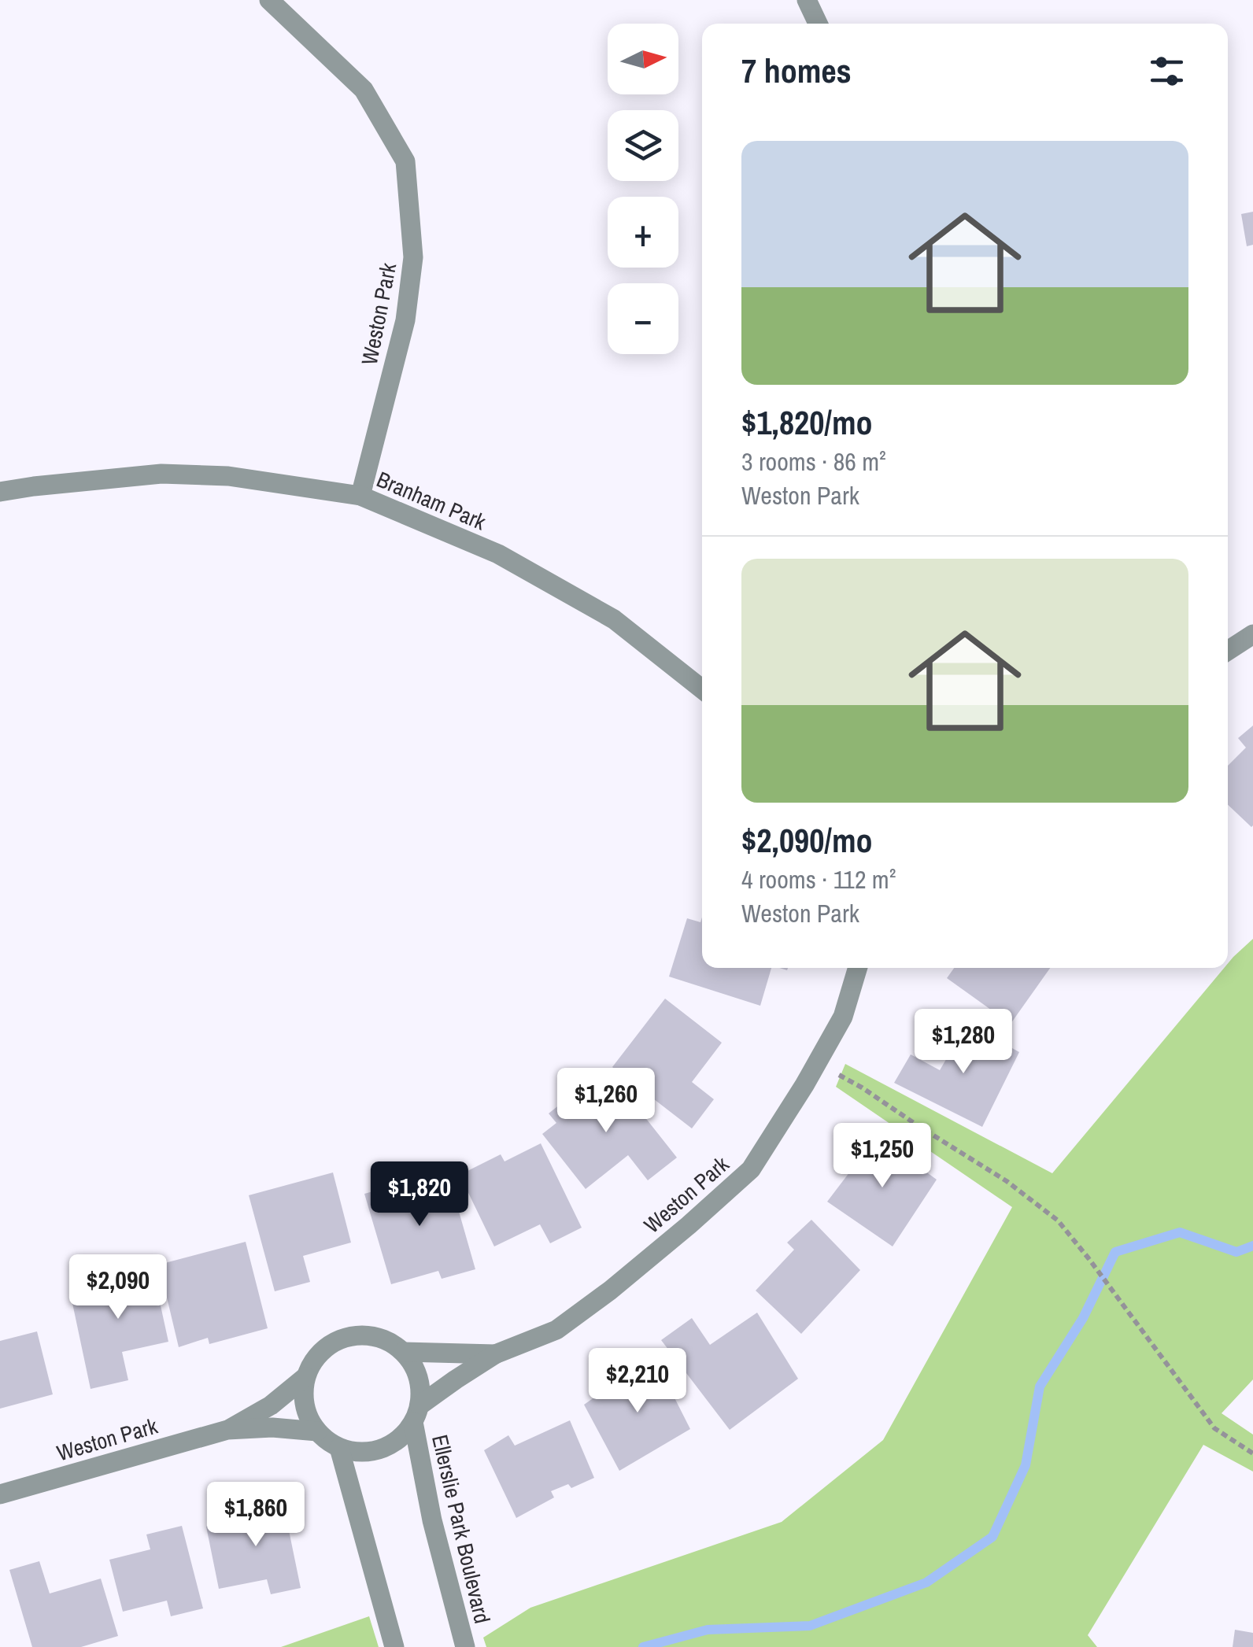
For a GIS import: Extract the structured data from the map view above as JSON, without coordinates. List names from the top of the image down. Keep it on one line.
{"streets":{"street":["Weston Park","Branham Park","Ellerslie Park Boulevard"]},"crossings":[["Weston Park","Branham Park"],["Weston Park","Ellerslie Park Boulevard"]],"north":"right","page":{"map_buttons":["+","−"],"heading":"7 homes","list":[{"name":"$1,820/mo","note":"3 rooms · 86 m² · Weston Park"},{"name":"$2,090/mo","note":"4 rooms · 112 m² · Weston Park"}],"price":["$1,280","$1,260","$1,250","$1,820","$2,090","$2,210","$1,860"]}}
